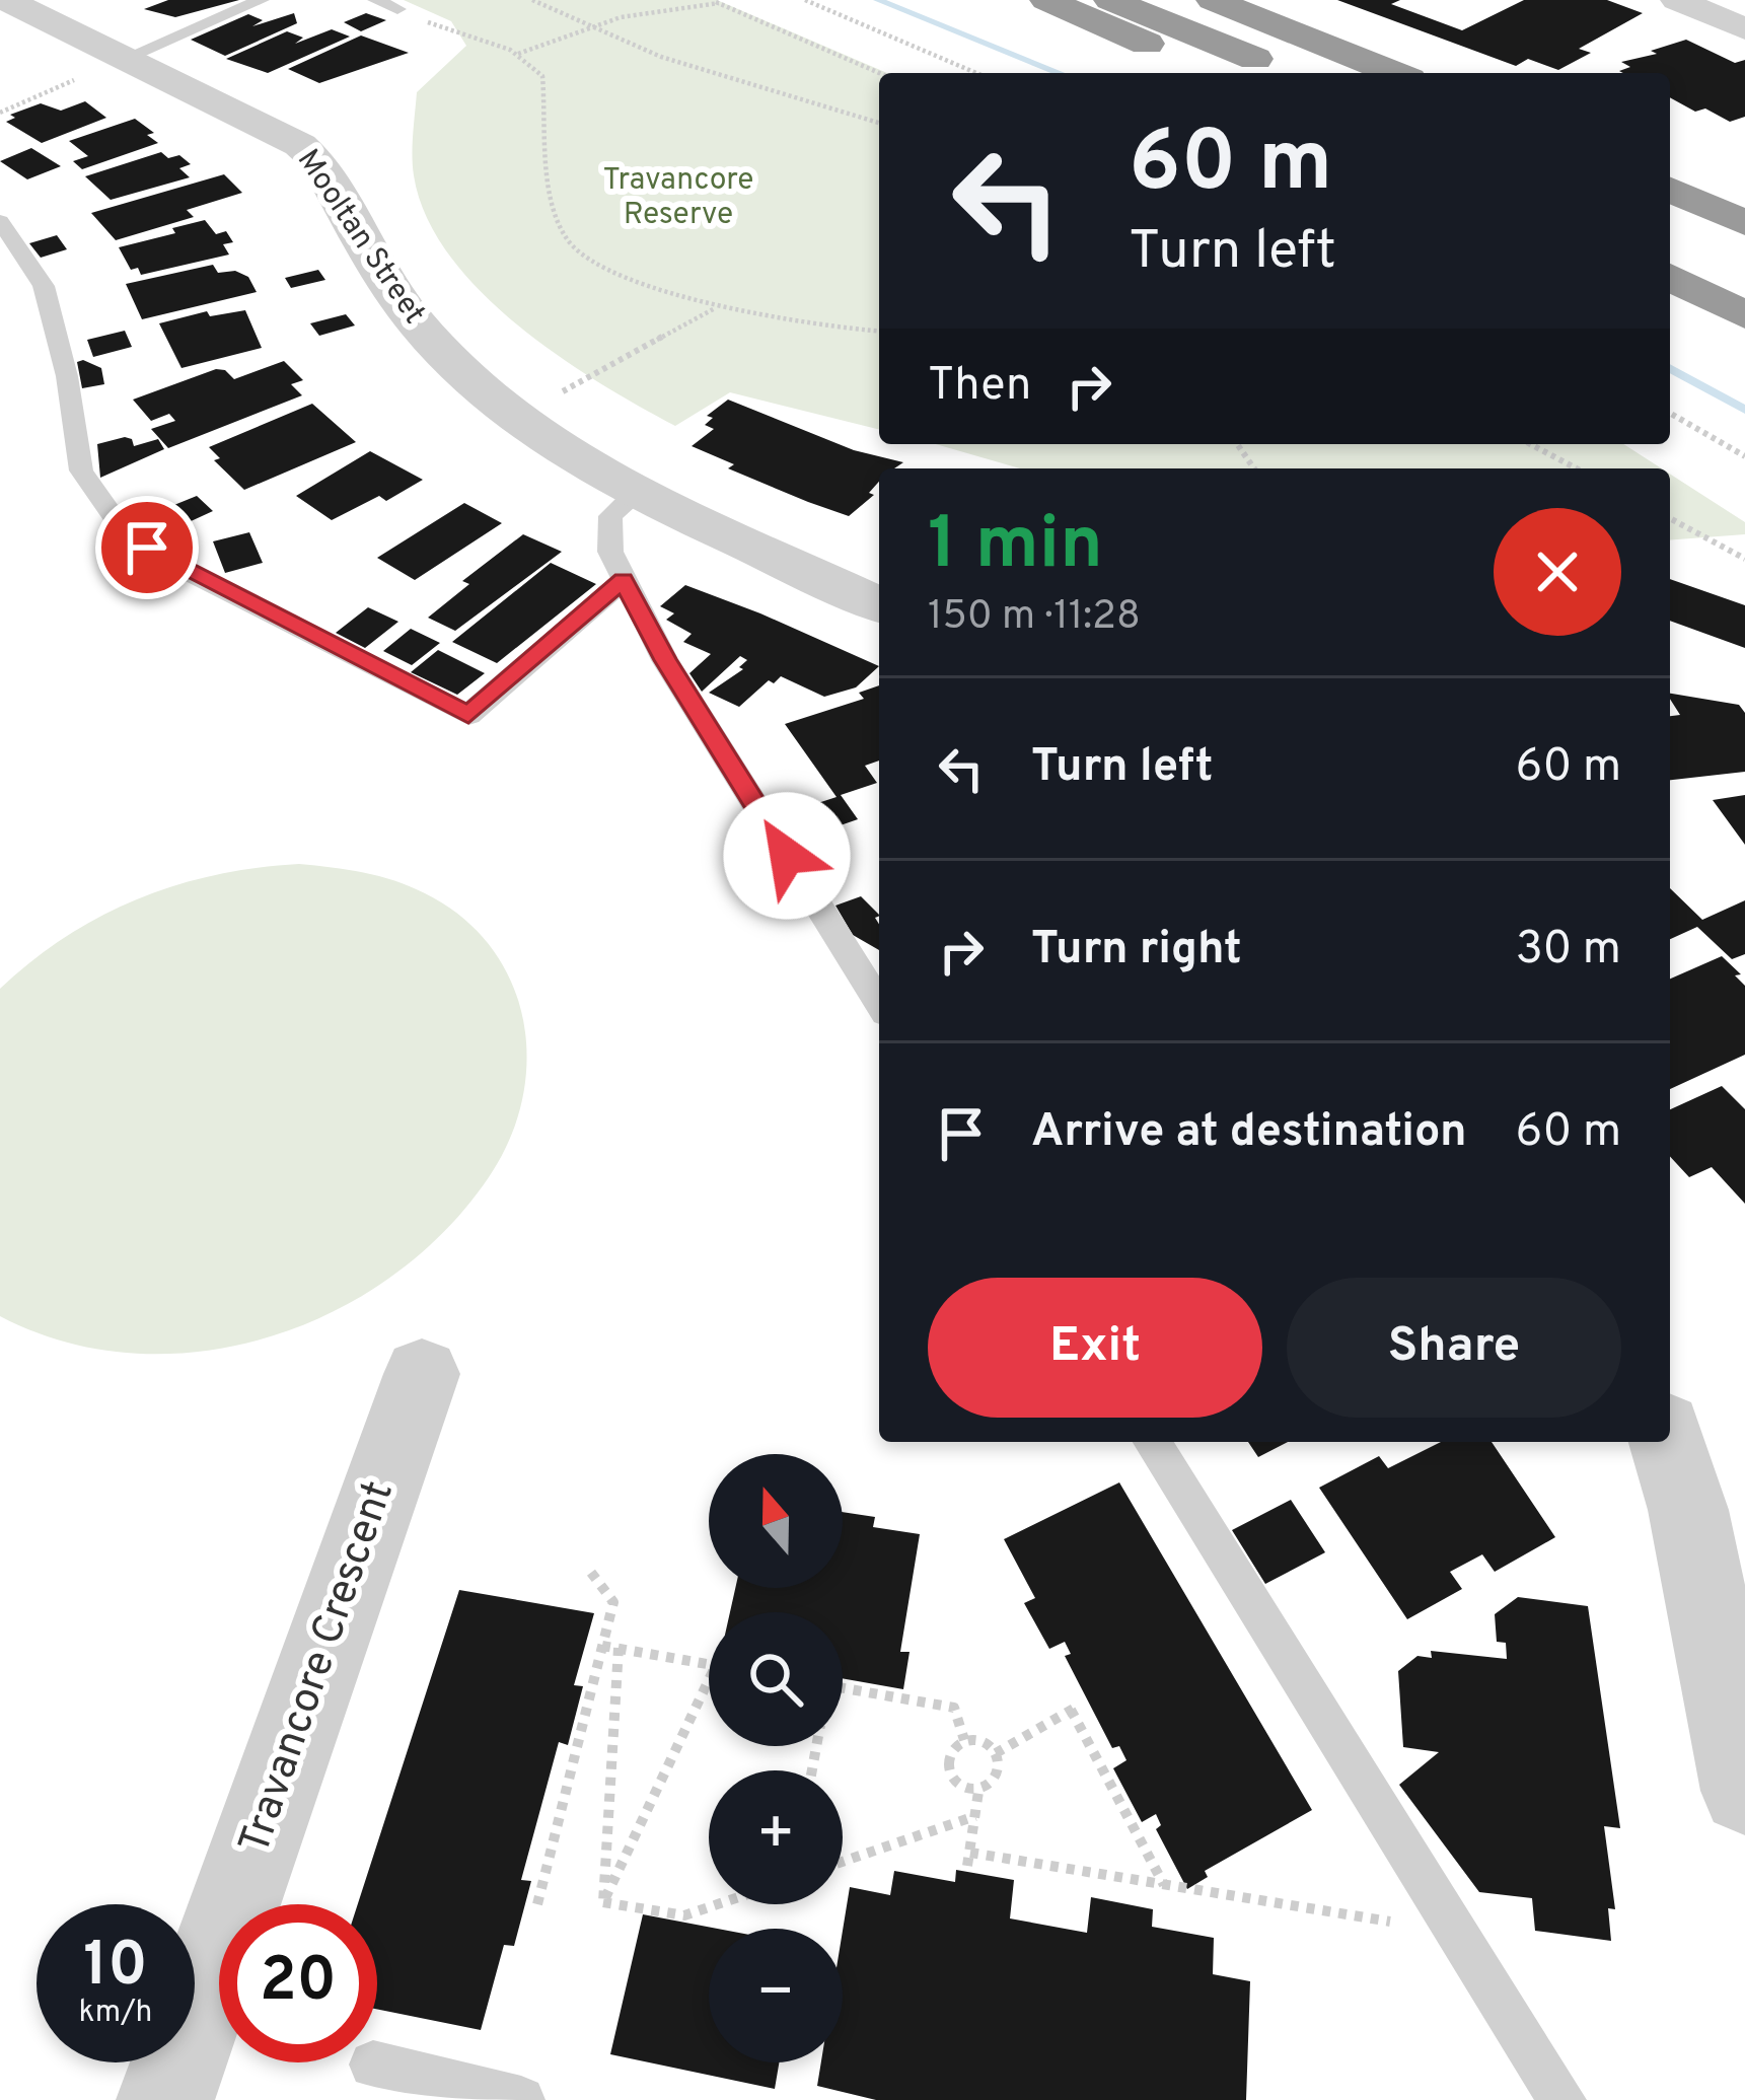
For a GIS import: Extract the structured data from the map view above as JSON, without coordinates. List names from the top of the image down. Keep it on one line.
{"streets":{"street":["Mooltan Street","Travancore Crescent"]},"parks":["Travancore Reserve"],"north":"top","page":{"turn":["60 m","Turn left"],"then":"Then","heading":["1 min","150 m · 11:28"],"list":[{"name":"Turn left","value":"60 m"},{"name":"Turn right","value":"30 m"},{"name":"Arrive at destination","value":"60 m"}],"buttons":["Exit","Share"],"map_buttons":["+","−"],"speed":"10 km/h","limit":"20"}}
